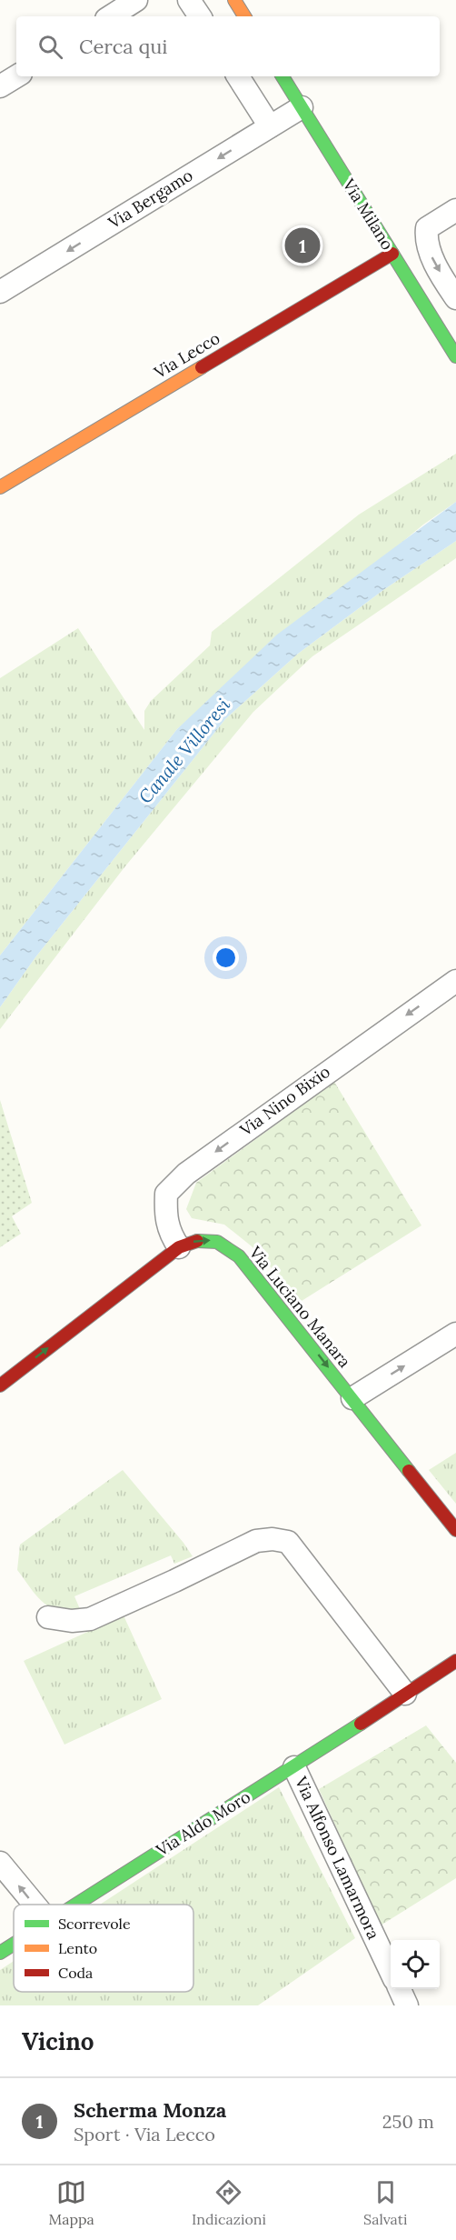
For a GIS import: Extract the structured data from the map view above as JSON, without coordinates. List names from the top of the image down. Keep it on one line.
{"streets":{"street":["Via Bergamo","Via Milano","Via Lecco","Via Nino Bixio","Via Luciano Manara","Via Aldo Moro","Via Alfonso Lamarmora"]},"crossings":[["Via Bergamo","Via Milano"],["Via Milano","Via Lecco"],["Via Nino Bixio","Via Luciano Manara"],["Via Aldo Moro","Via Alfonso Lamarmora"]],"one_way":["Via Bergamo","Via Nino Bixio"],"water":["Canale Villoresi"],"legend":["Scorrevole","Lento","Coda"],"page":{"search":"Cerca qui","pins":"1","heading":"Vicino","list":[{"mark":"1","name":"Scherma Monza","note":"Sport · Via Lecco","value":"250 m"}],"nav":["Mappa","Indicazioni","Salvati"]}}
